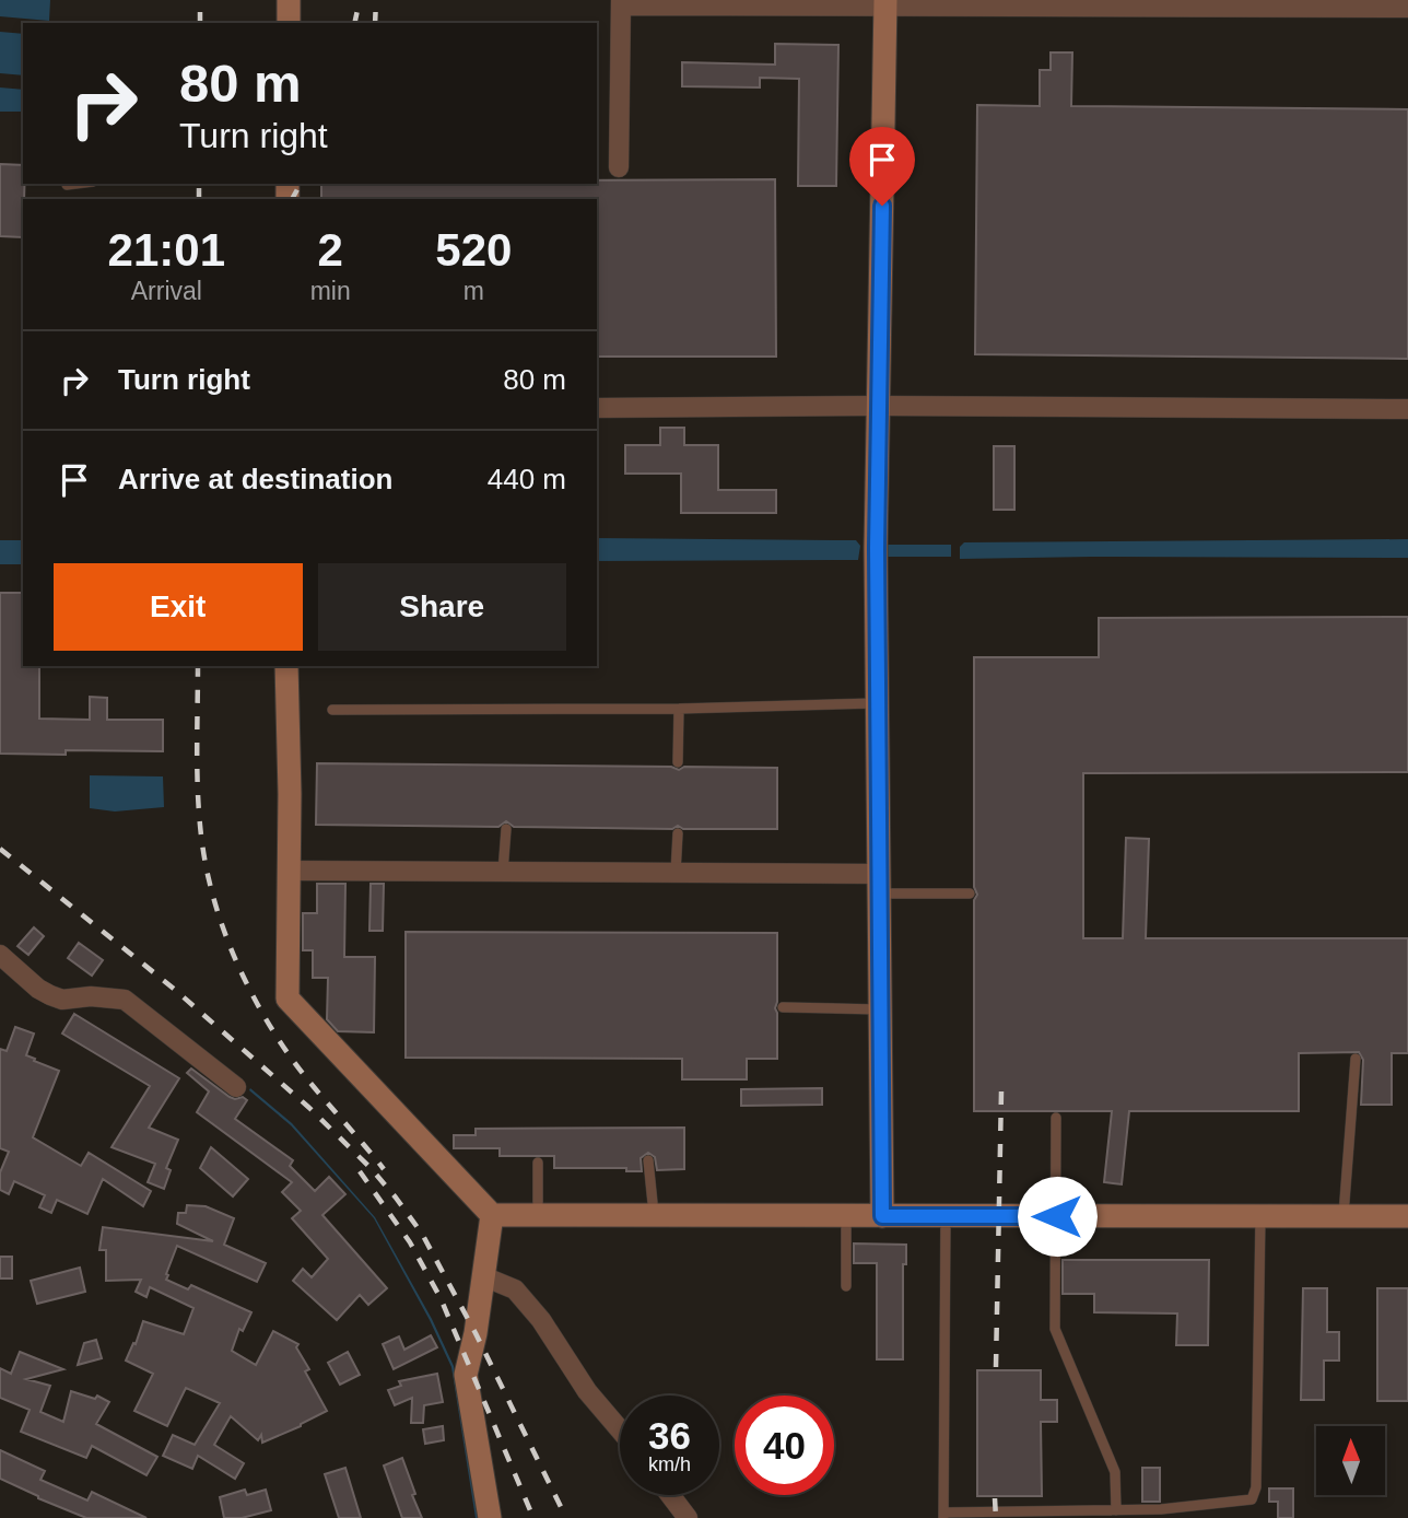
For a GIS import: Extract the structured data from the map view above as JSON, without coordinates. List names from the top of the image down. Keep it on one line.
{"north":"top","page":{"turn":["80 m","Turn right"],"eta":["21:01","Arrival","2","min","520","m"],"list":[{"name":"Turn right","value":"80 m"},{"name":"Arrive at destination","value":"440 m"}],"buttons":["Exit","Share"],"speed":"36 km/h","limit":"40"}}
